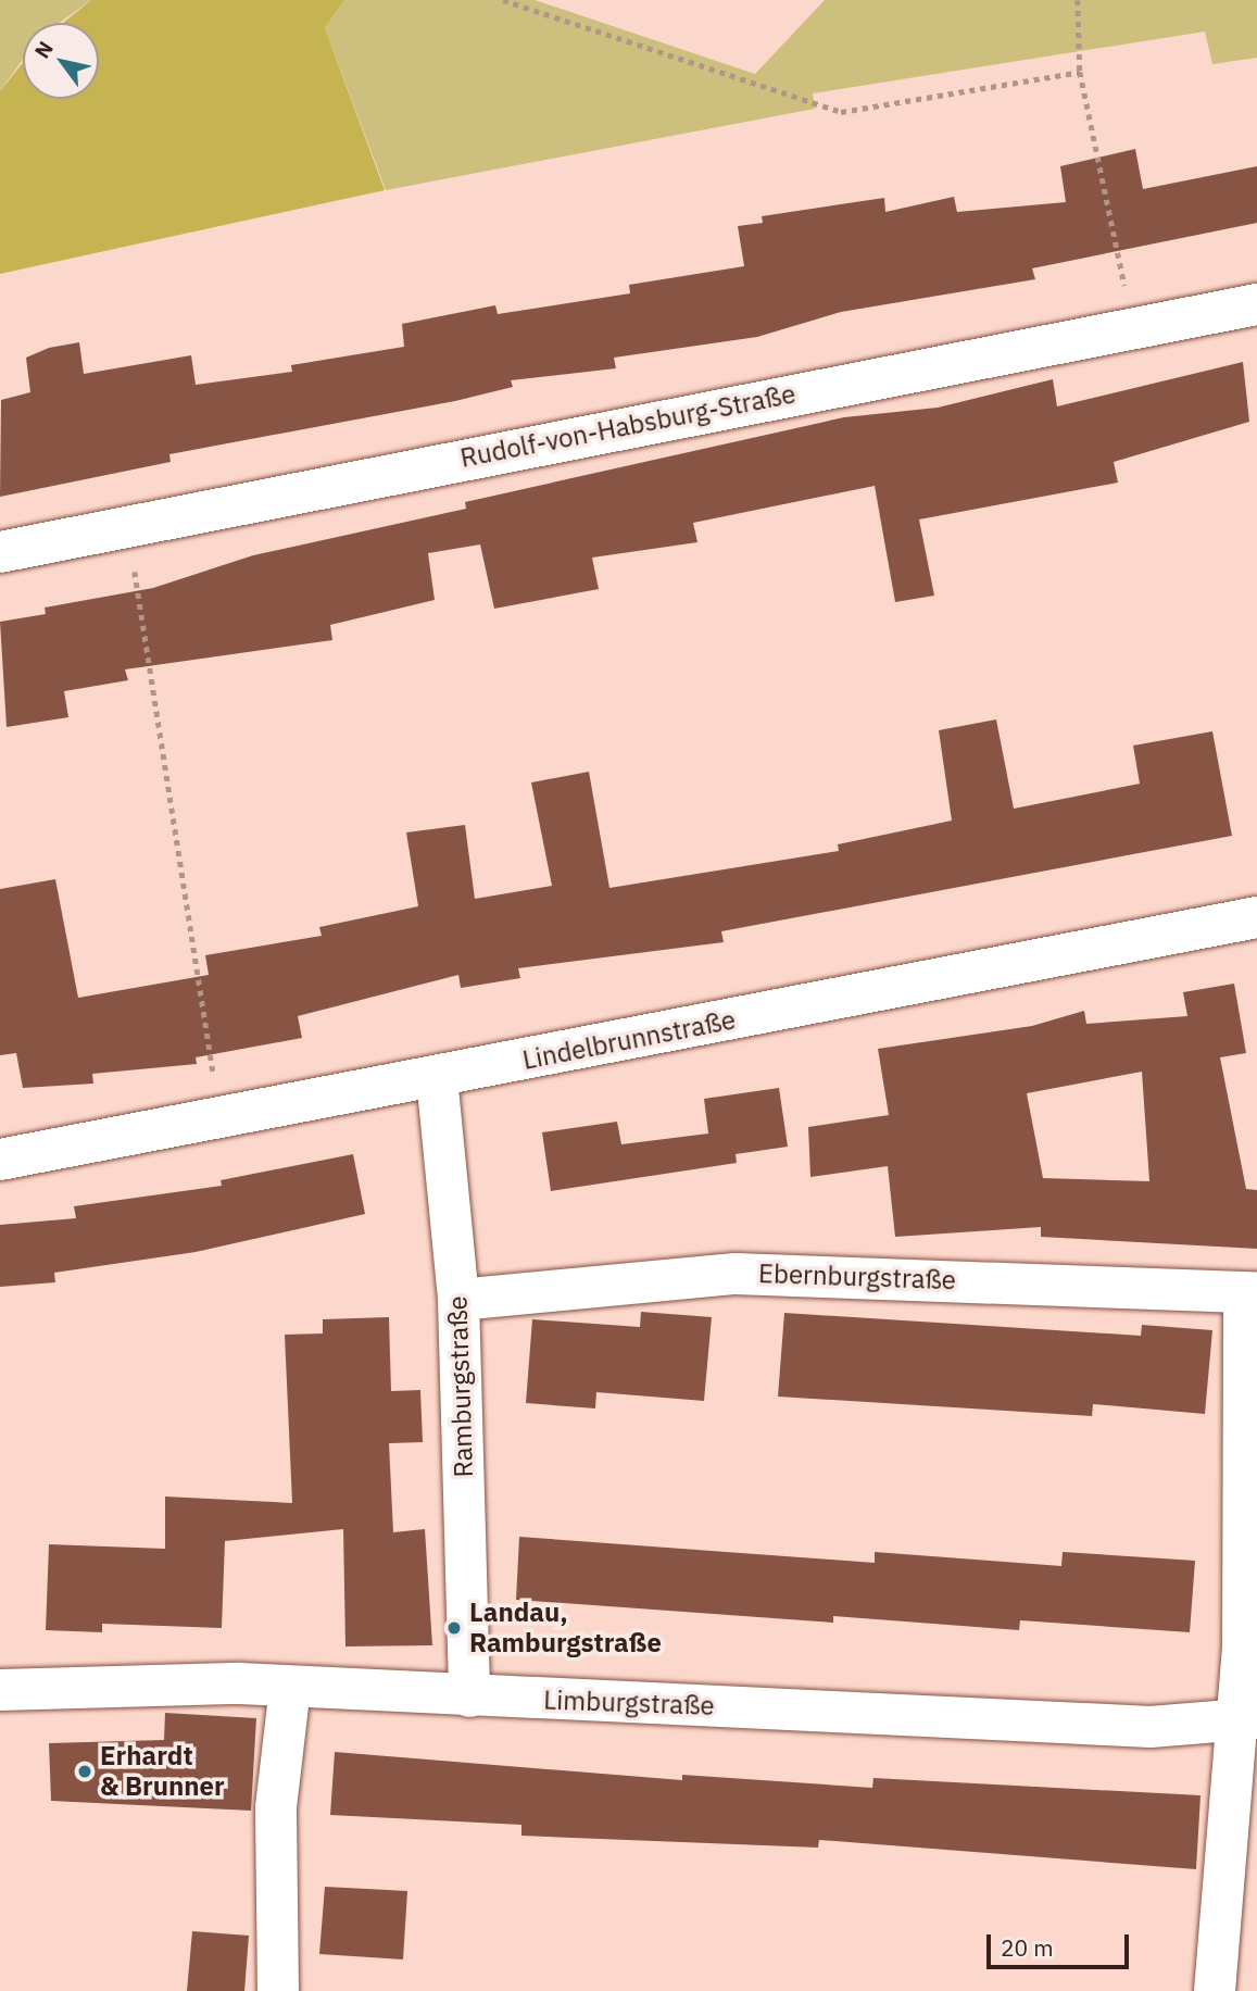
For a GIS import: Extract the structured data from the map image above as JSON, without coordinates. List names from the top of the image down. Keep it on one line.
{"streets":{"street":["Rudolf-von-Habsburg-Straße","Lindelbrunnstraße","Ebernburgstraße","Ramburgstraße","Limburgstraße"]},"crossings":[["Lindelbrunnstraße","Ramburgstraße"],["Ebernburgstraße","Ramburgstraße"],["Ramburgstraße","Limburgstraße"]],"places":["Landau, Ramburgstraße","Erhardt & Brunner"],"scale_bar":"20 m","north":"top left"}
